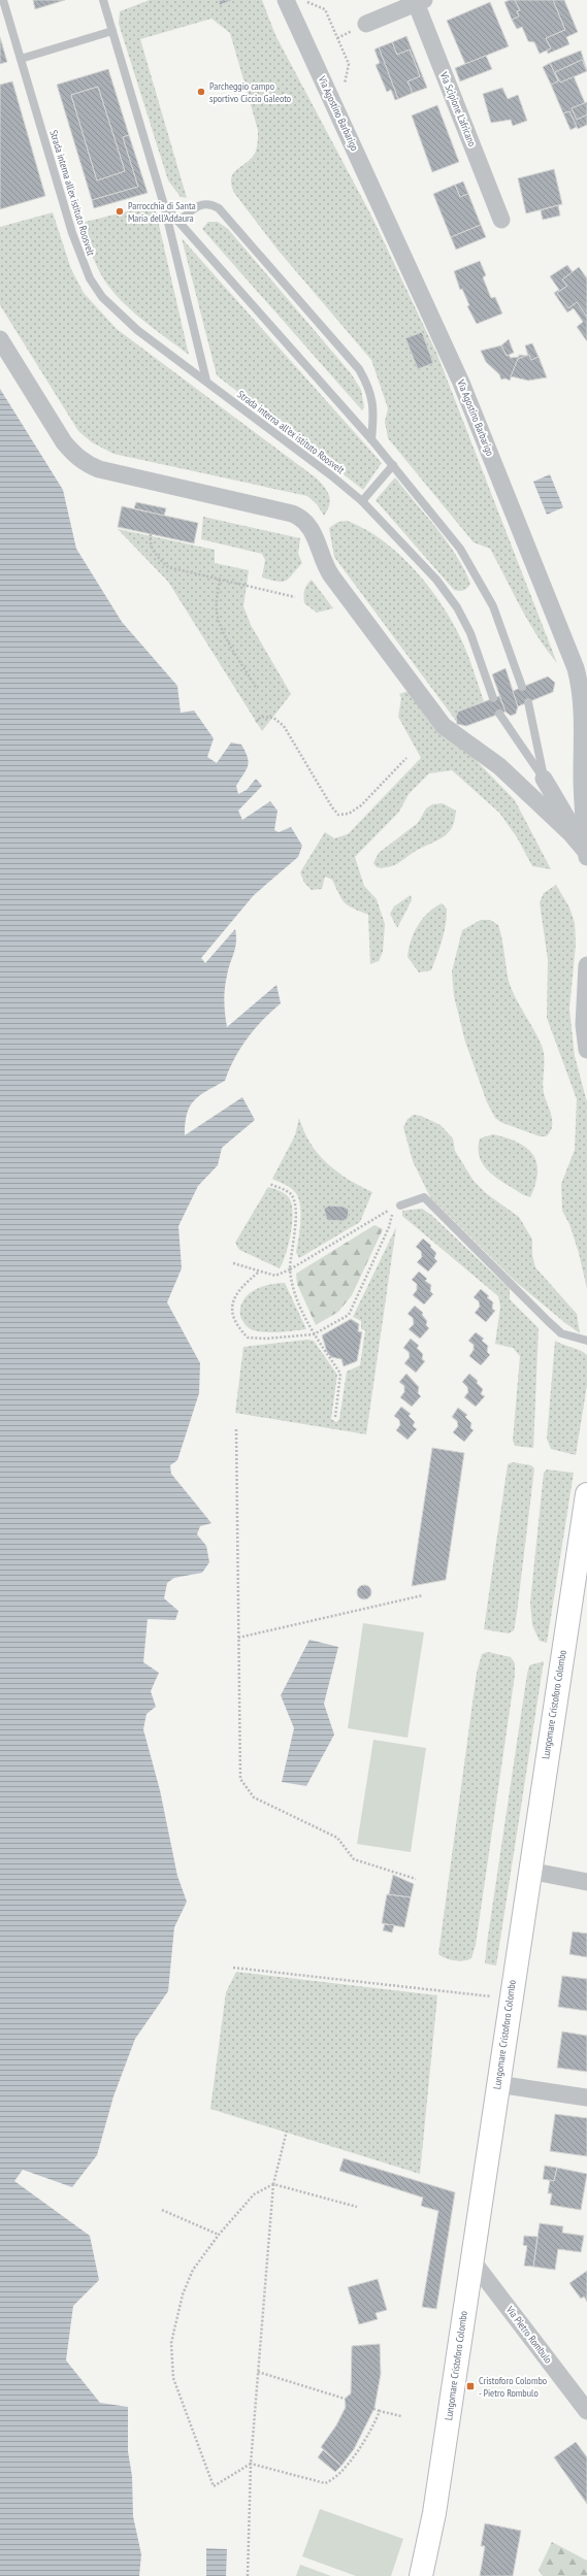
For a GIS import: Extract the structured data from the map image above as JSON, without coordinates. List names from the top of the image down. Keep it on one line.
{"streets":{"main road":["Lungomare Cristoforo Colombo"],"street":["Via Scipione L'africano","Via Agostino Barbarigo","Via Pietro Rombulo"],"lane":["Strada interna all'ex istituto Roosvelt"]},"crossings":[["Lungomare Cristoforo Colombo","Via Pietro Rombulo"]],"places":{"other":["Parcheggio campo sportivo Ciccio Galeoto","Parrocchia di Santa Maria dell'Addaura"],"transit":["Cristoforo Colombo - Pietro Rombulo"]}}
